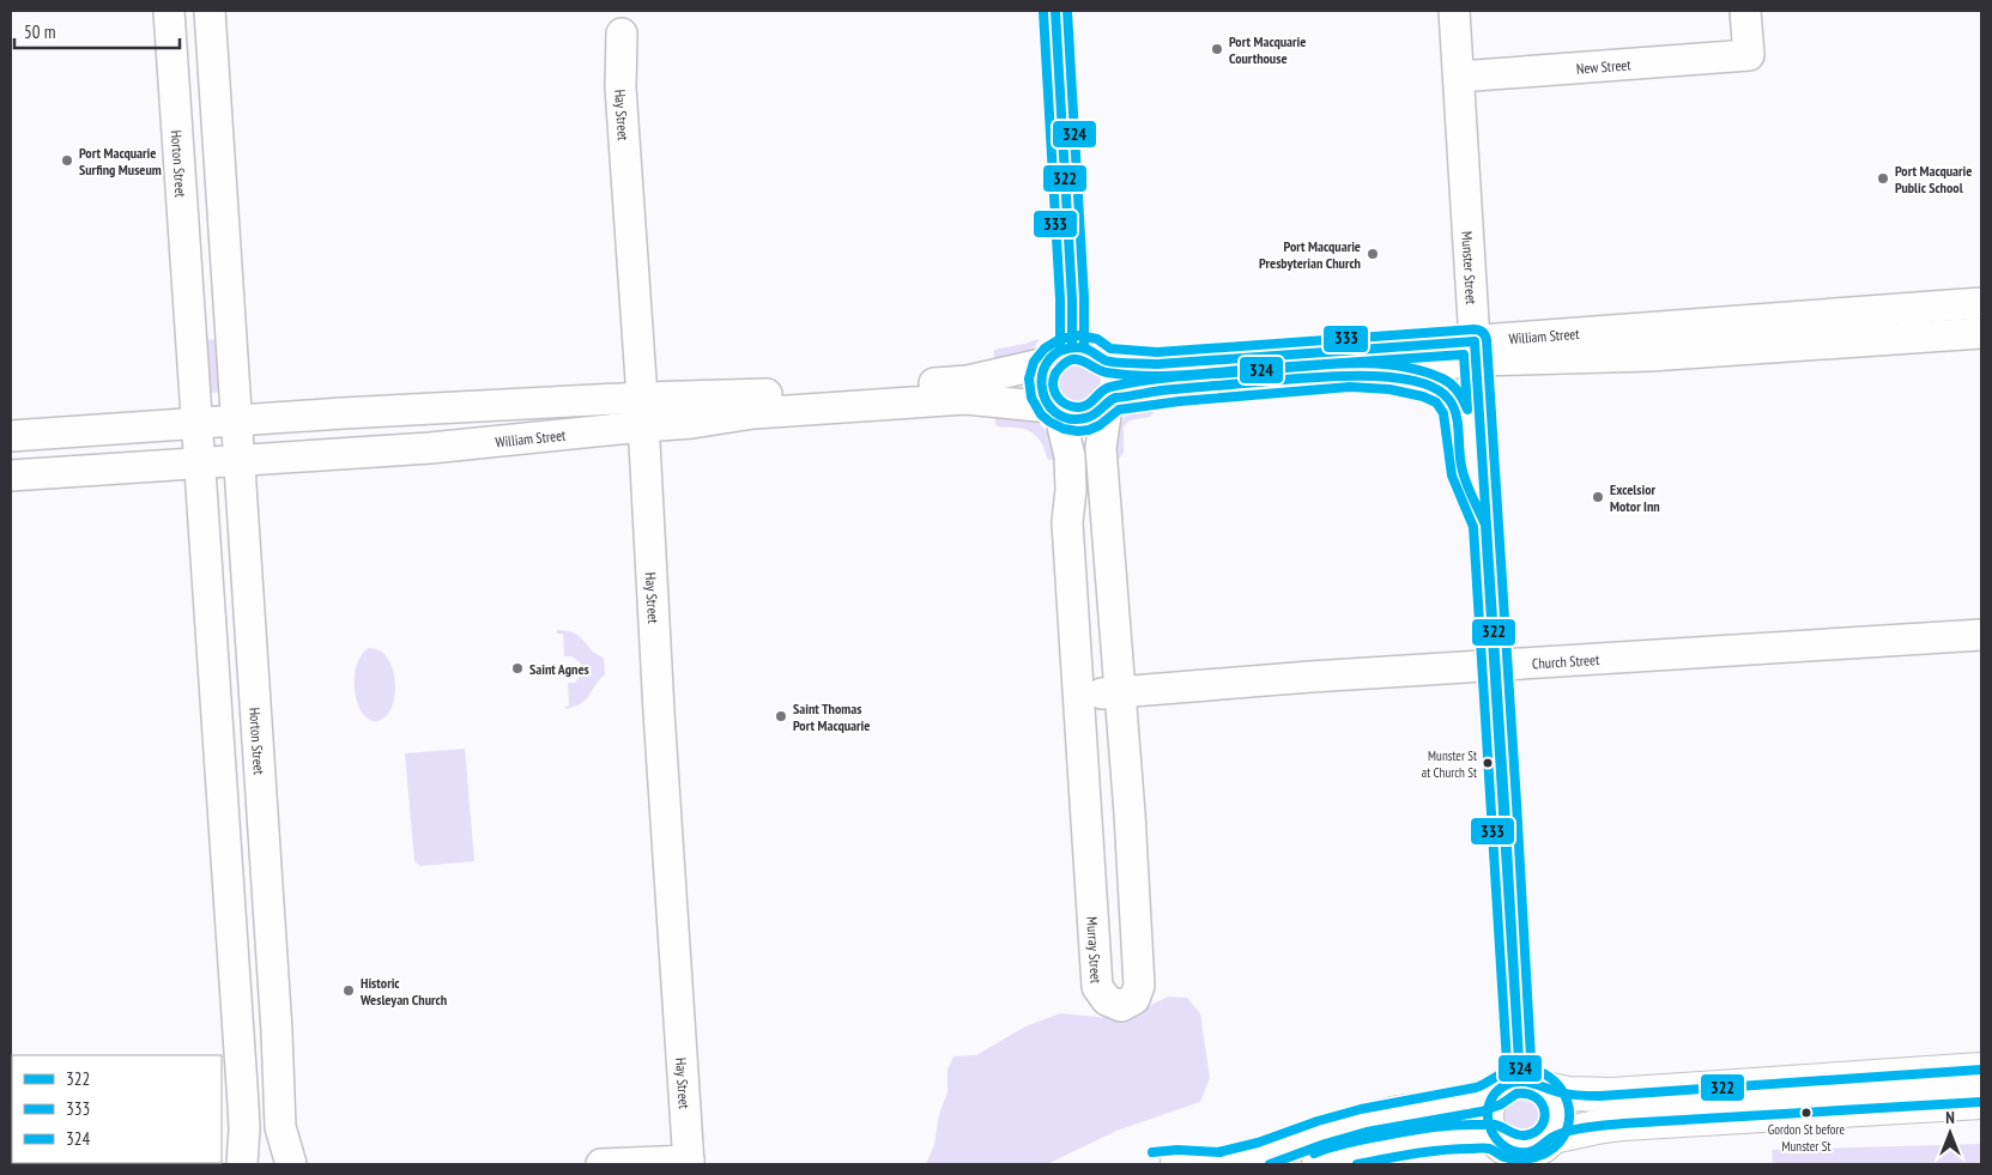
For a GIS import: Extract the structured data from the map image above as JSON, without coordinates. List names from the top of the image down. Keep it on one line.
{"streets":{"street":["New Street","Hay Street","Horton Street","Munster Street","William Street","Church Street","Murray Street"]},"crossings":[["New Street","Munster Street"],["Hay Street","William Street"],["Horton Street","William Street"],["Munster Street","William Street"],["Munster Street","Church Street"],["William Street","Murray Street"],["Church Street","Murray Street"]],"places":["Port Macquarie Courthouse","Port Macquarie Surfing Museum","Port Macquarie Public School","Port Macquarie Presbyterian Church","Excelsior Motor Inn","Saint Agnes","Saint Thomas Port Macquarie","Munster St at Church St","Historic Wesleyan Church","Gordon St before Munster St"],"lines":["transit line 322","transit line 324","transit line 333"],"legend":["322","333","324"],"scale_bar":"50 m","north":"top"}
